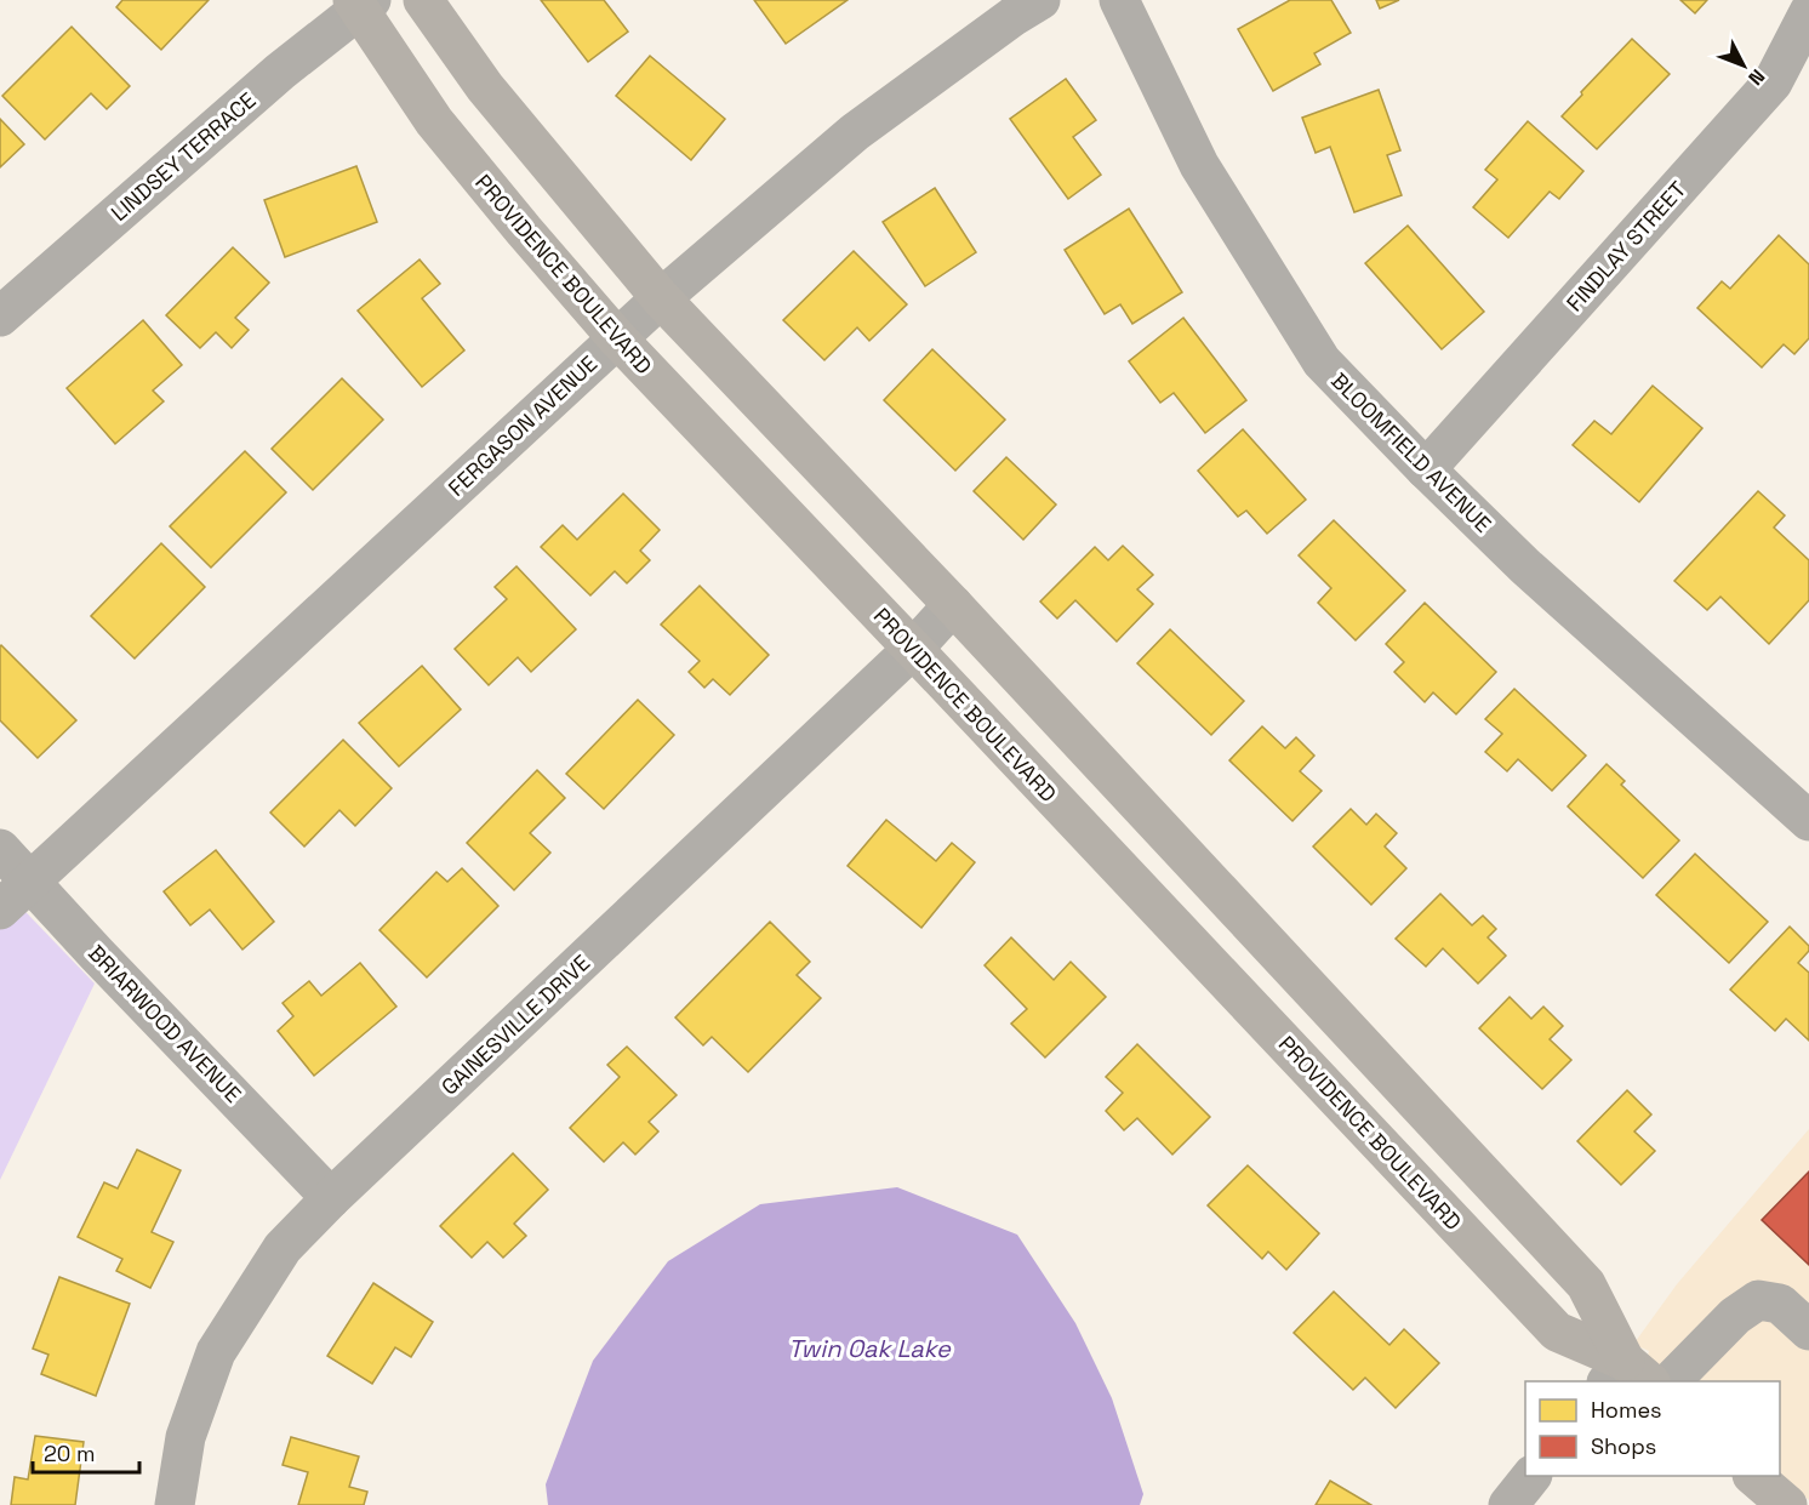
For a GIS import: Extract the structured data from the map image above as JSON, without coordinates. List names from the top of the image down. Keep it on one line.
{"streets":{"main road":["PROVIDENCE BOULEVARD"],"street":["LINDSEY TERRACE","FINDLAY STREET","FERGASON AVENUE","BLOOMFIELD AVENUE","BRIARWOOD AVENUE","GAINESVILLE DRIVE"]},"crossings":[["LINDSEY TERRACE","PROVIDENCE BOULEVARD"],["FINDLAY STREET","BLOOMFIELD AVENUE"],["PROVIDENCE BOULEVARD","FERGASON AVENUE"],["PROVIDENCE BOULEVARD","GAINESVILLE DRIVE"],["FERGASON AVENUE","BRIARWOOD AVENUE"],["BRIARWOOD AVENUE","GAINESVILLE DRIVE"]],"water":["Twin Oak Lake"],"legend":["Homes","Shops"],"scale_bar":"20 m","north":"bottom right"}
